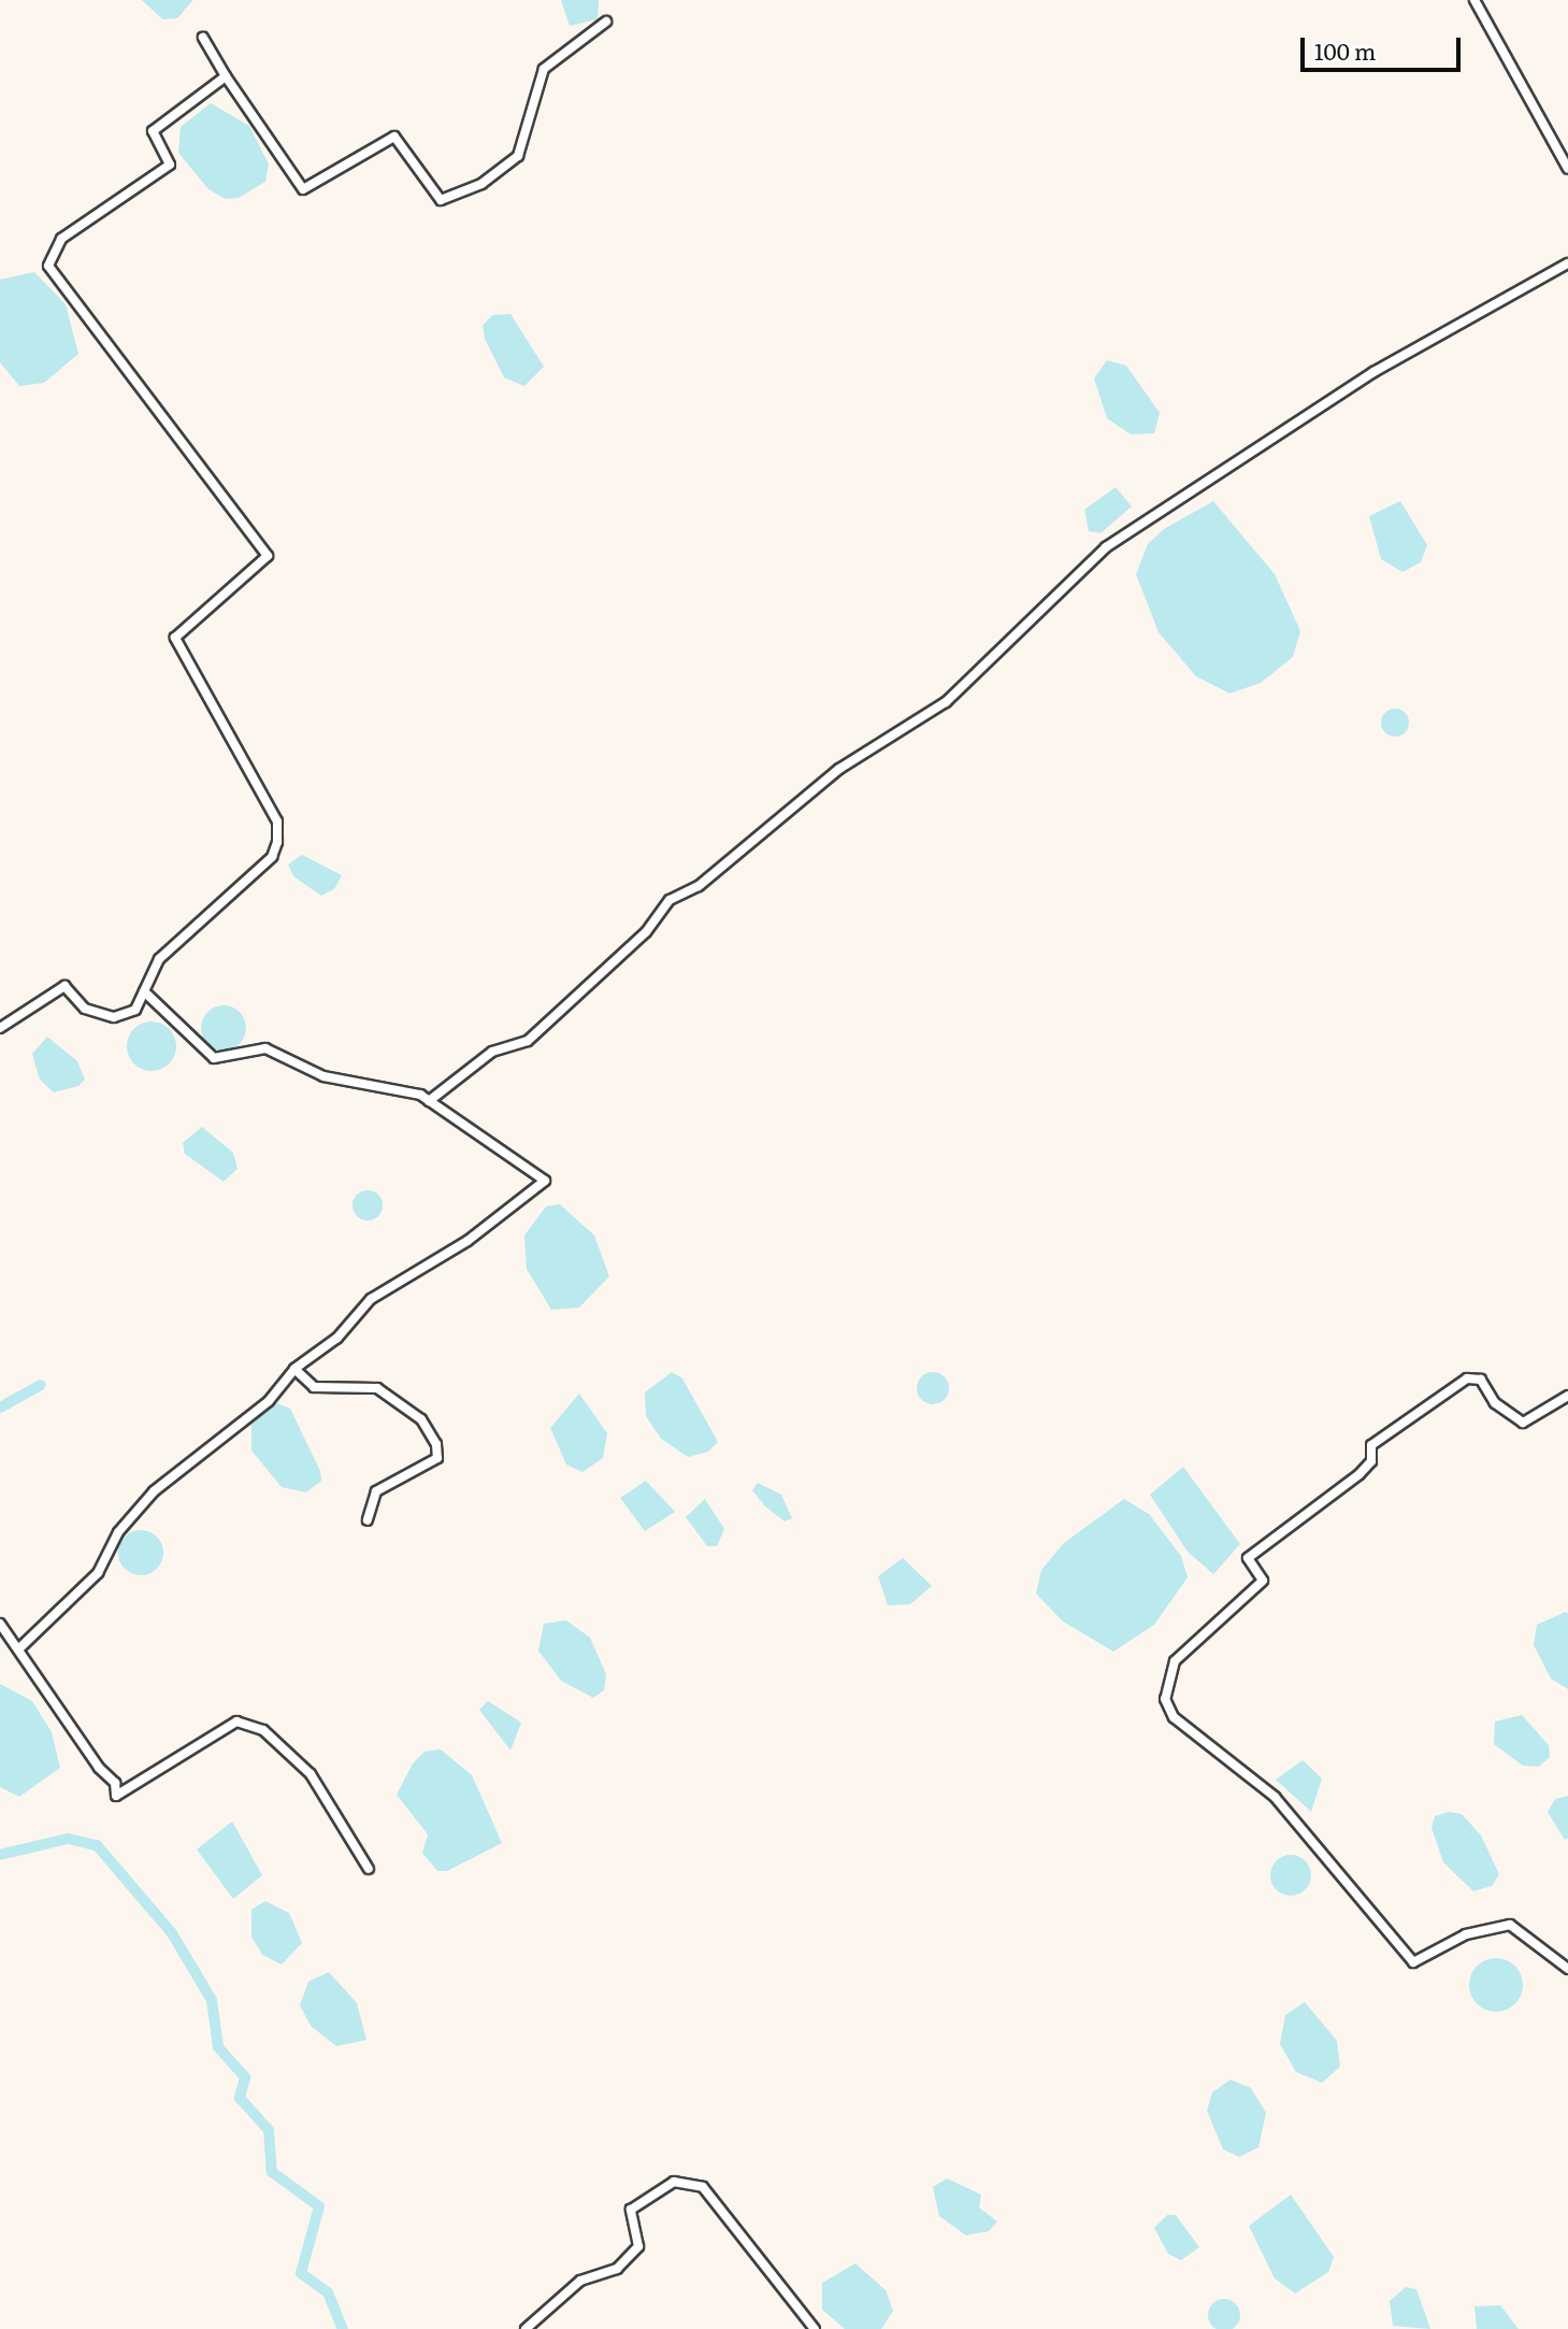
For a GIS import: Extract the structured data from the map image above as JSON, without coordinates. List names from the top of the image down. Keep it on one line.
{"scale_bar":"100 m"}
